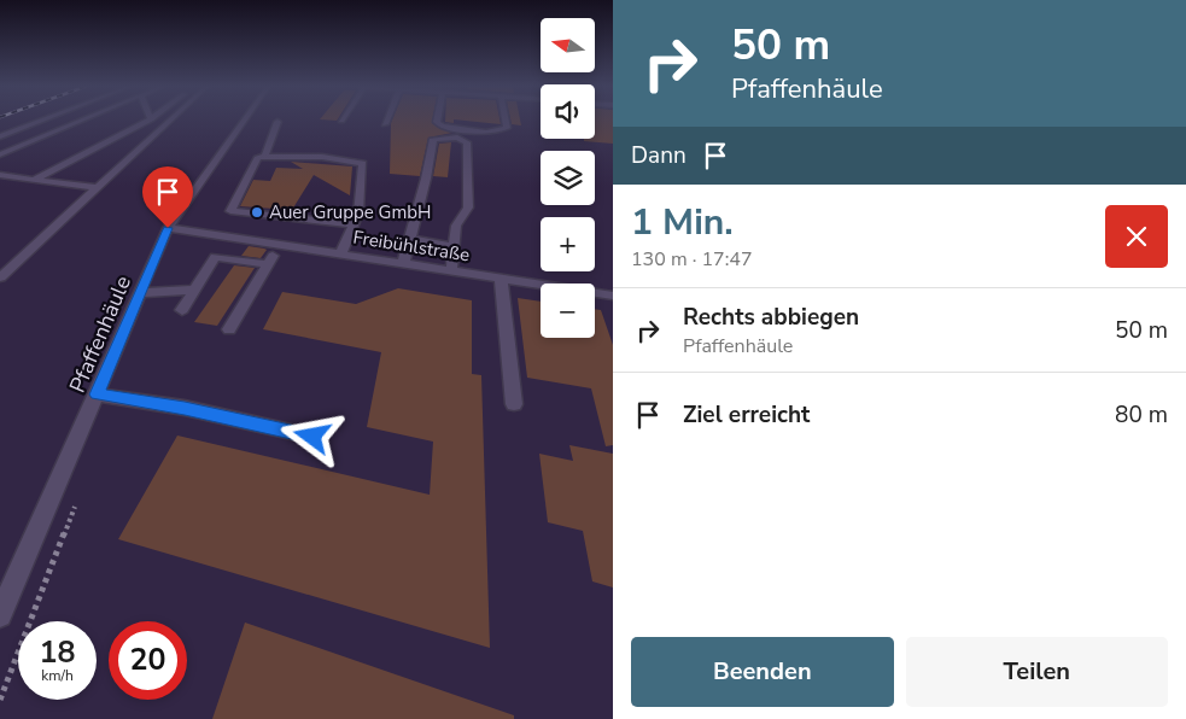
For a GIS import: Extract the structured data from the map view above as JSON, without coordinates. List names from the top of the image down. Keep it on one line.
{"streets":{"street":["Freibühlstraße","Pfaffenhäule"]},"crossings":[["Freibühlstraße","Pfaffenhäule"]],"places":["Auer Gruppe GmbH"],"north":"left","page":{"turn":["50 m","Pfaffenhäule"],"map_buttons":["+","−"],"then":"Dann","heading":["1 Min.","130 m · 17:47"],"list":[{"name":"Rechts abbiegen","note":"Pfaffenhäule","value":"50 m"},{"name":"Ziel erreicht","value":"80 m"}],"speed":"18 km/h","limit":"20","buttons":["Beenden","Teilen"]}}
